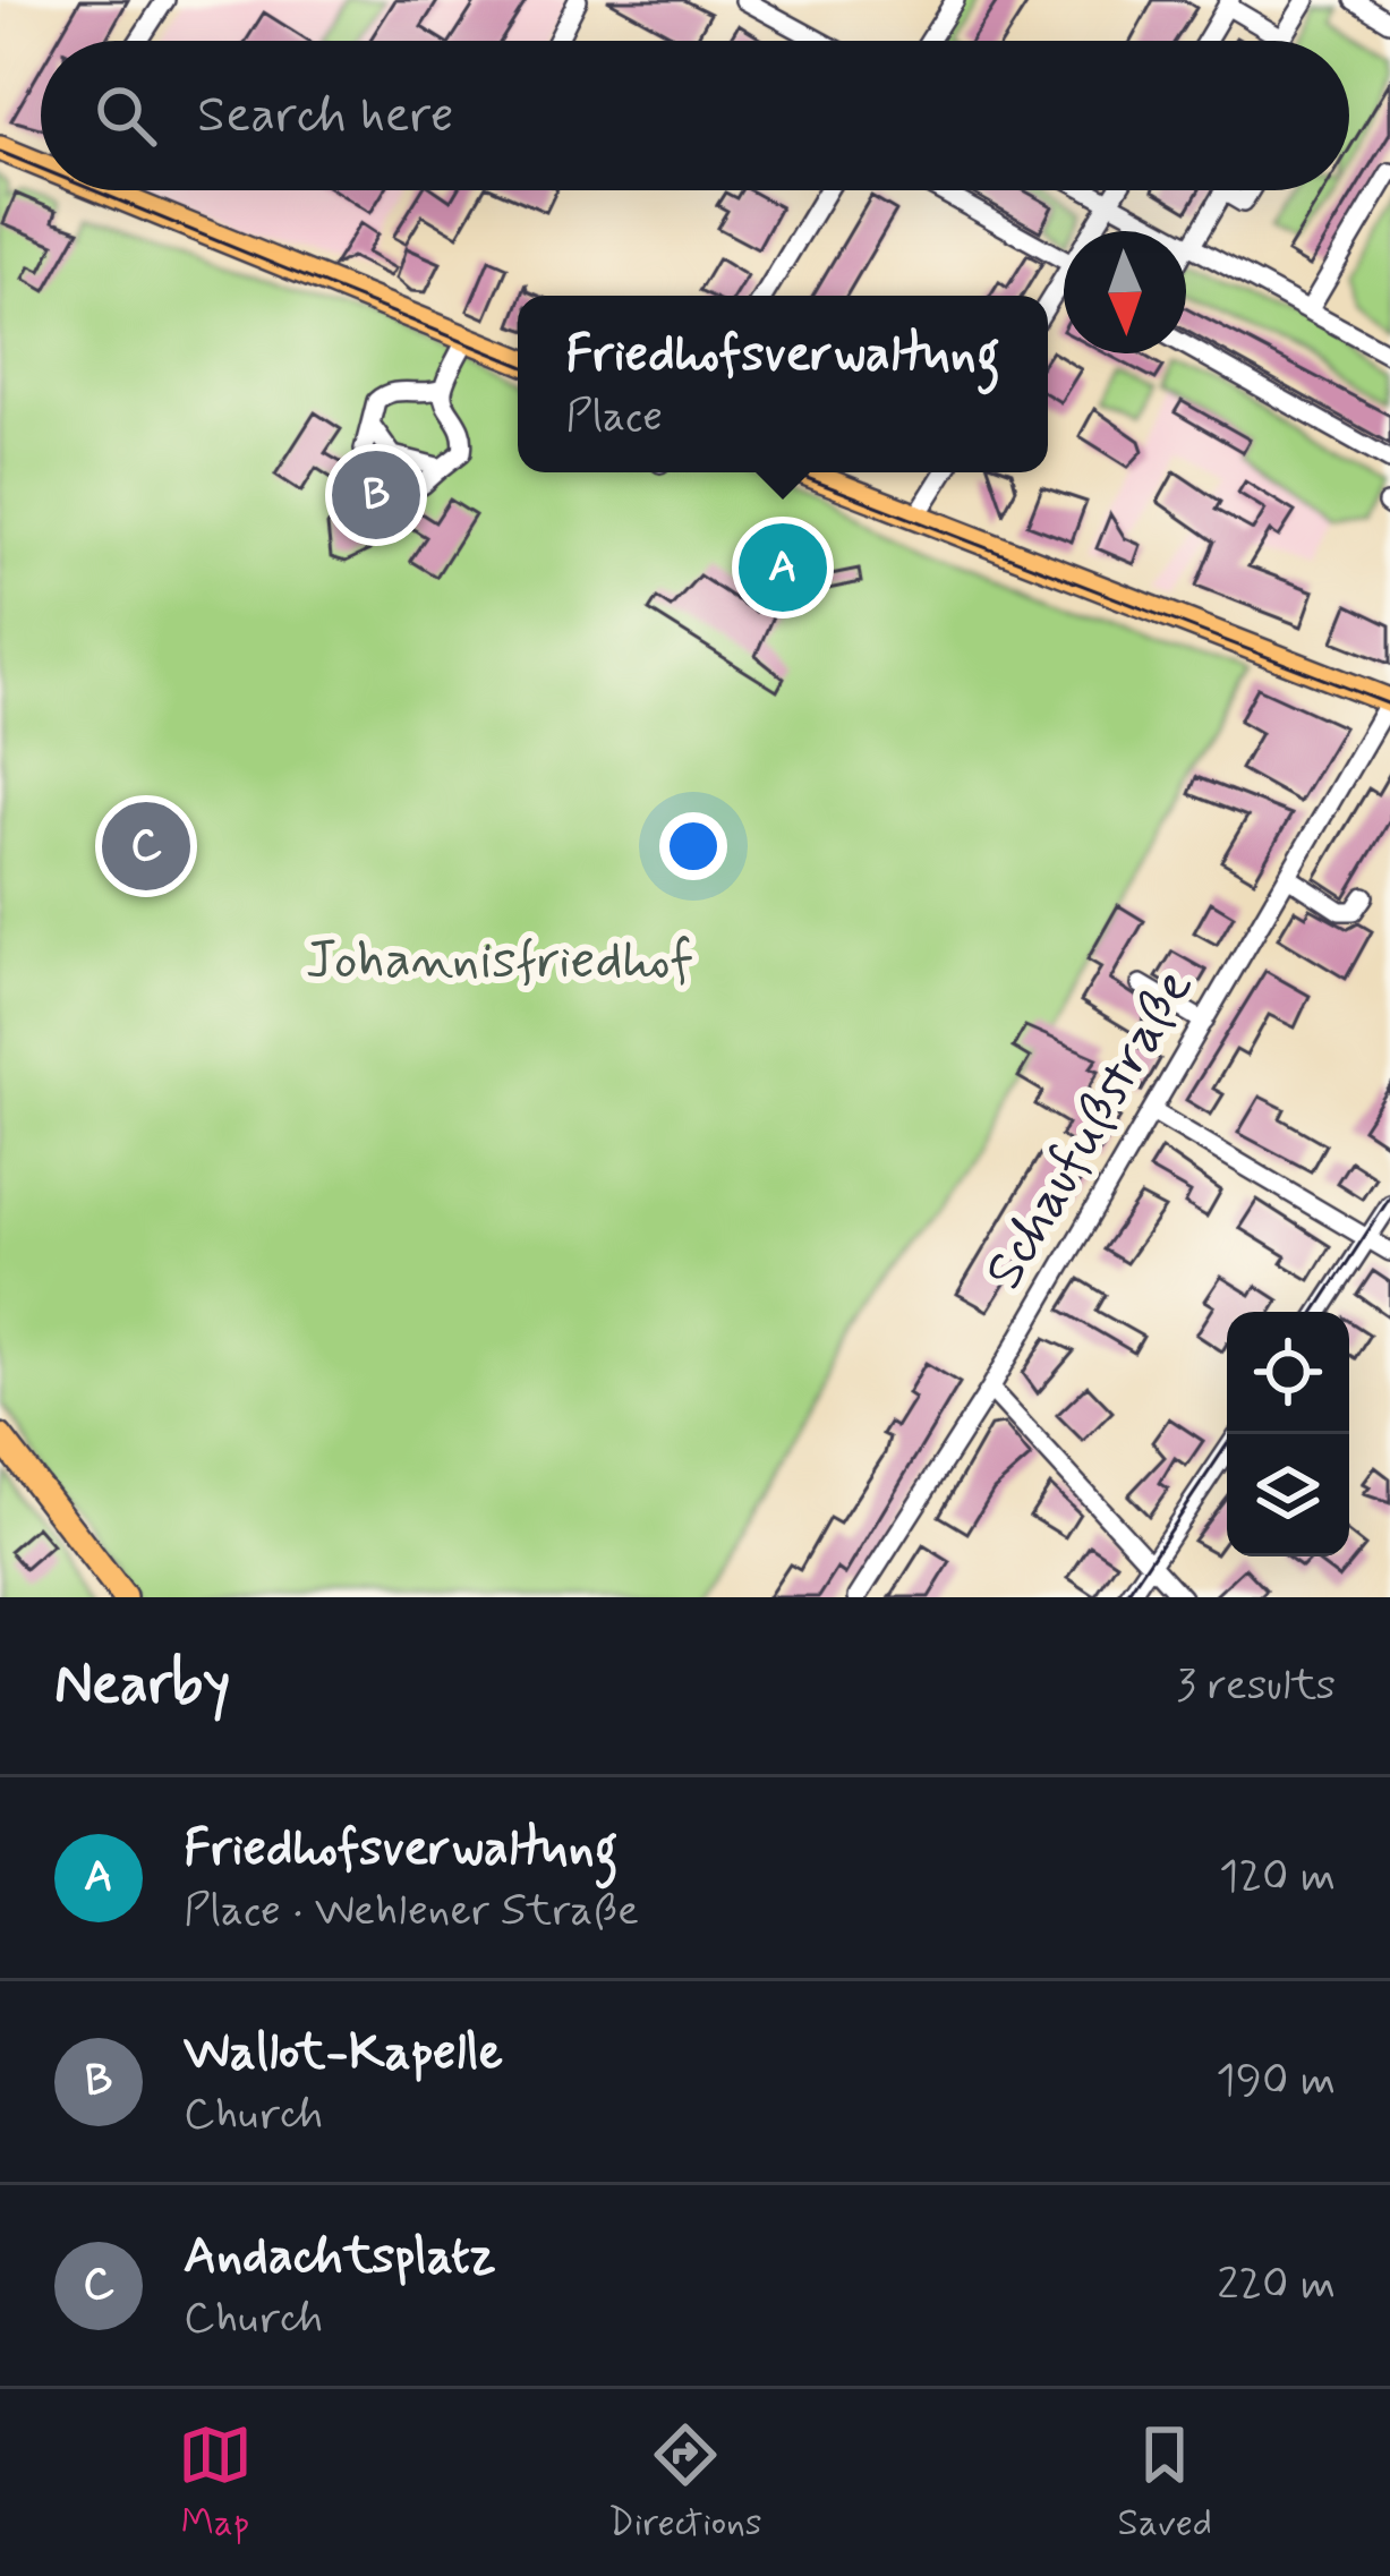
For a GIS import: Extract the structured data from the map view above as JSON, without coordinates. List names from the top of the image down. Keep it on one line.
{"streets":{"street":["Schaufußstraße"]},"parks":["Johannisfriedhof"],"north":"bottom","page":{"search":"Search here","popup":["Friedhofsverwaltung","Place"],"pins":["B","A","C"],"heading":["Nearby","3 results"],"list":[{"mark":"A","name":"Friedhofsverwaltung","note":"Place · Wehlener Straße","value":"120 m"},{"mark":"B","name":"Wallot-Kapelle","note":"Church","value":"190 m"},{"mark":"C","name":"Andachtsplatz","note":"Church","value":"220 m"}],"nav":["Map","Directions","Saved"]}}
